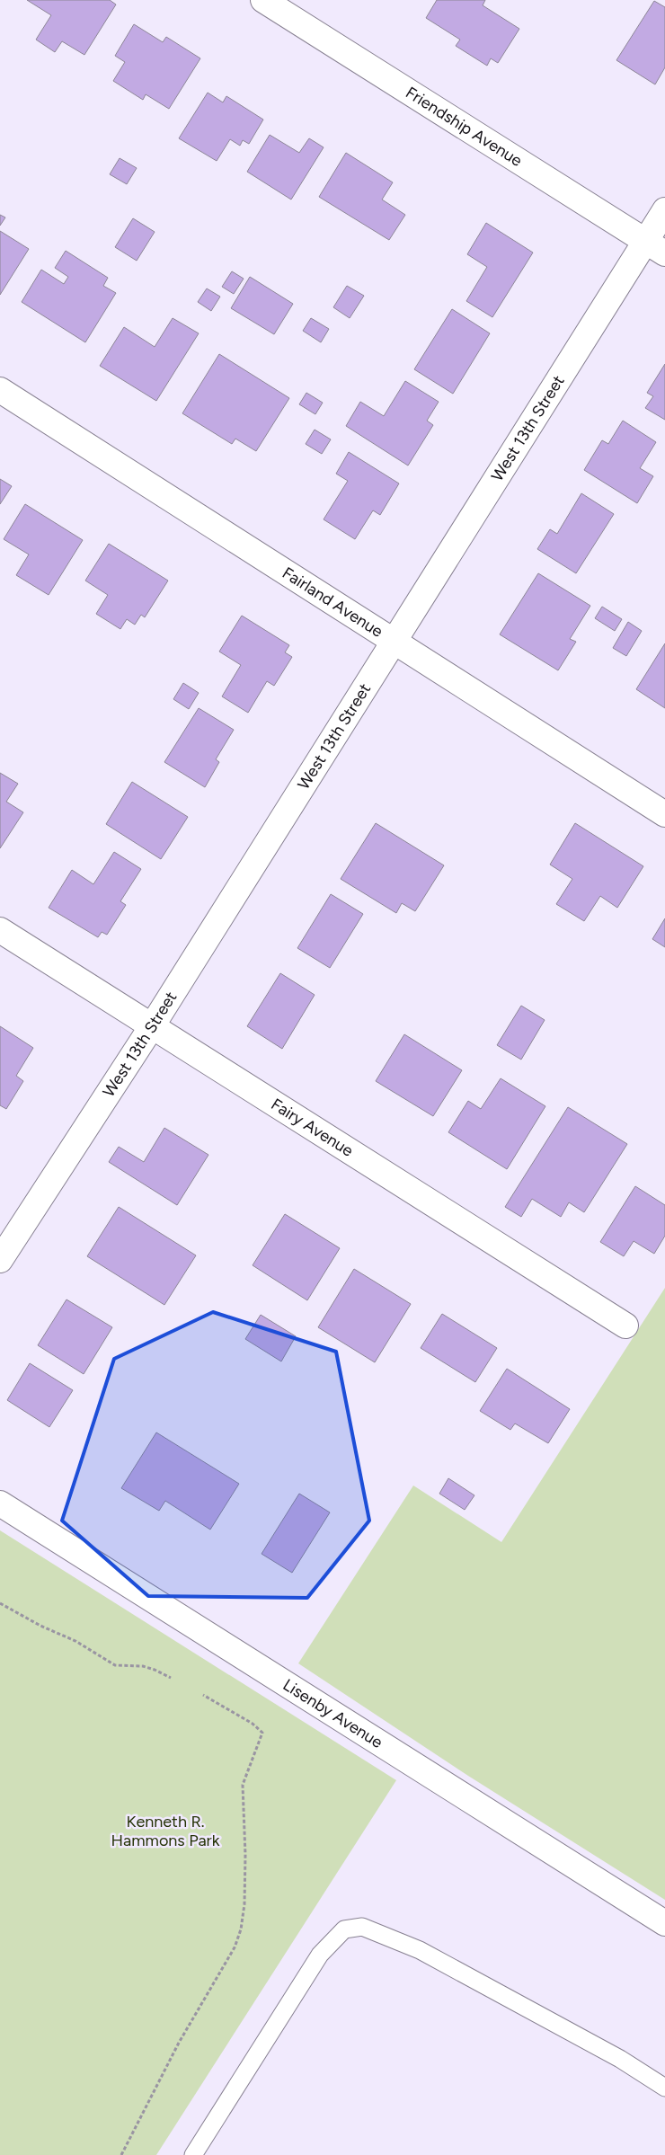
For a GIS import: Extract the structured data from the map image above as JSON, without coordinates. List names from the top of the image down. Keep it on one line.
{"streets":{"street":["Friendship Avenue","West 13th Street","Fairland Avenue","Fairy Avenue","Lisenby Avenue"]},"crossings":[["Friendship Avenue","West 13th Street"],["West 13th Street","Fairland Avenue"],["West 13th Street","Fairy Avenue"]],"parks":["Kenneth R. Hammons Park"]}
